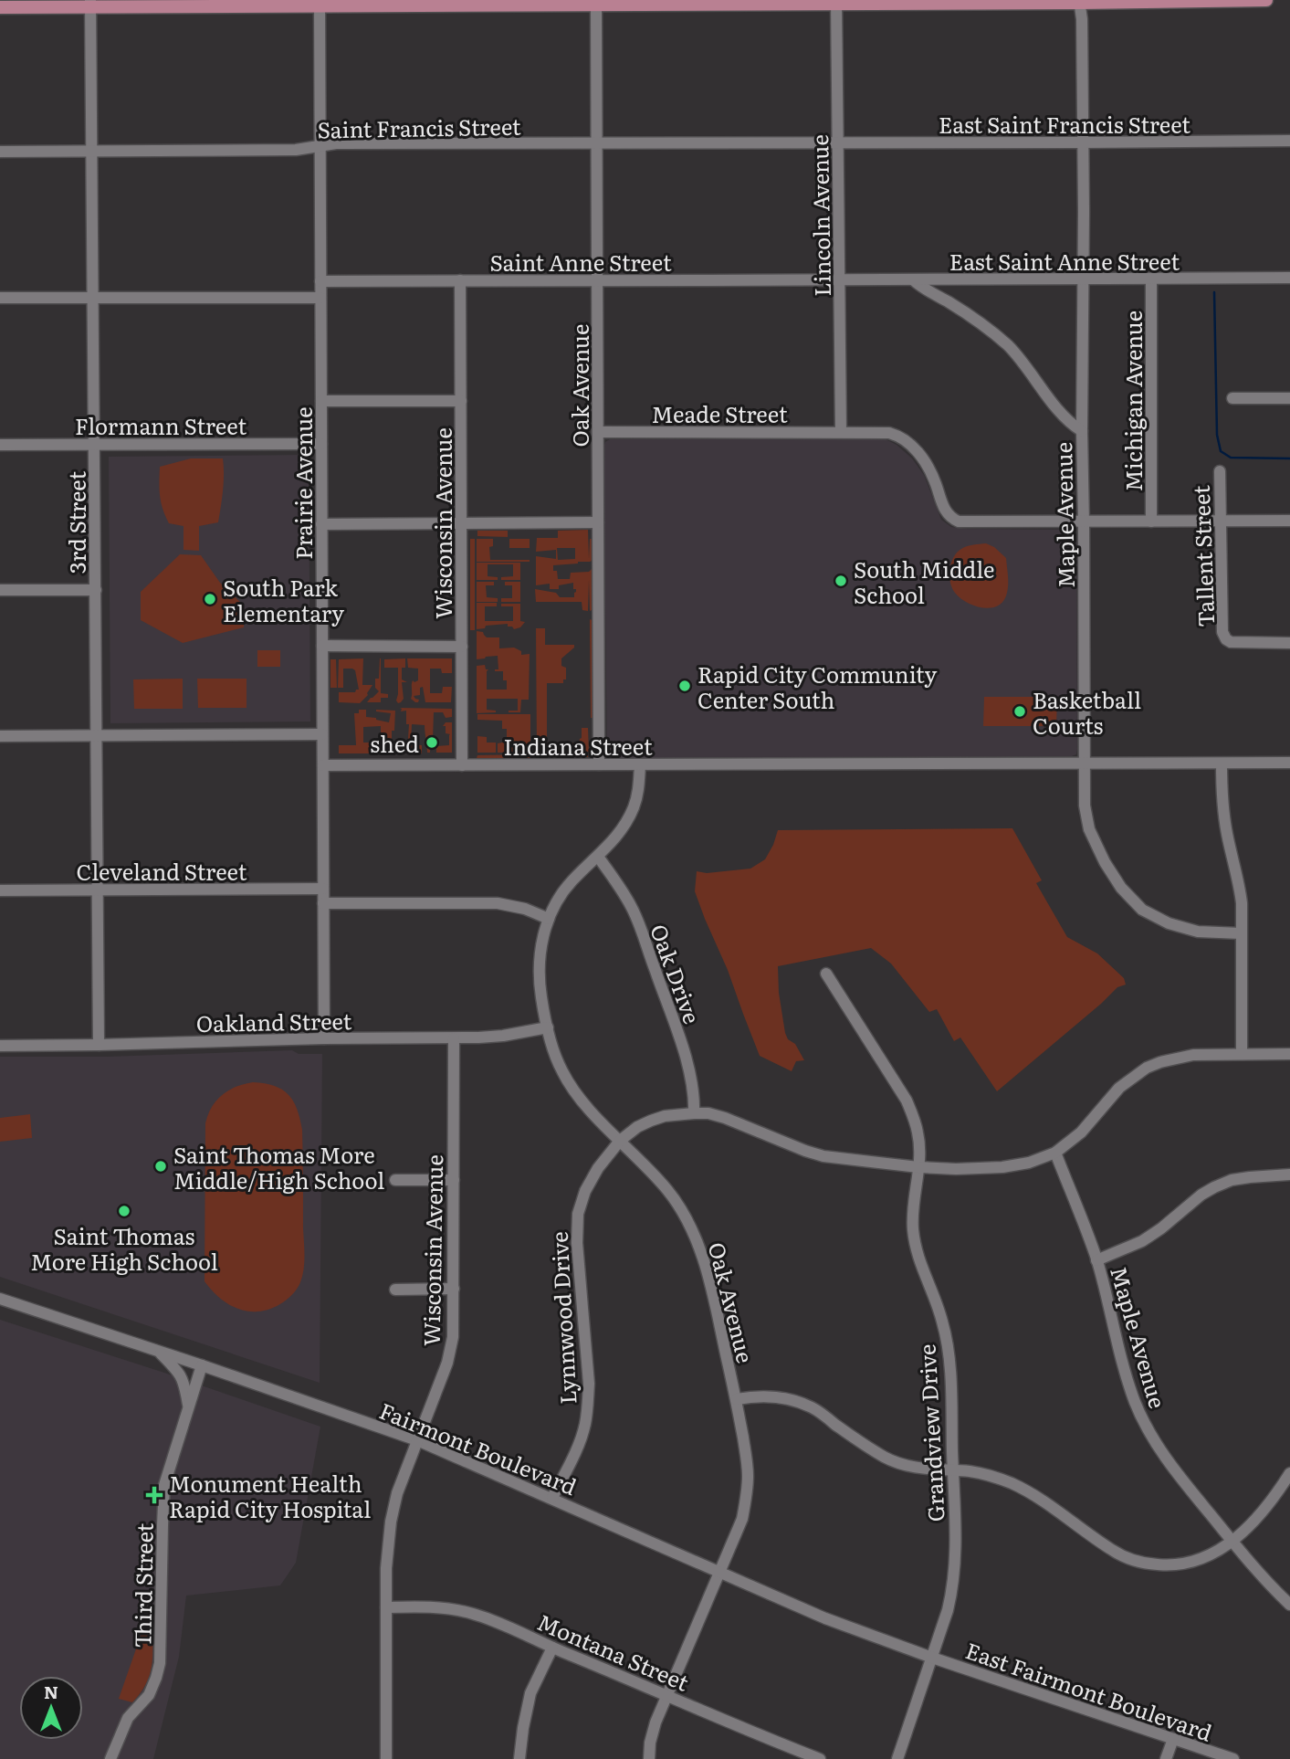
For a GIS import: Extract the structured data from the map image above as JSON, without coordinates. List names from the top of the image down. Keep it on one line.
{"streets":{"street":["East Saint Francis Street","Saint Francis Street","Lincoln Avenue","East Saint Anne Street","Saint Anne Street","Oak Avenue","Michigan Avenue","Meade Street","Flormann Street","Prairie Avenue","Maple Avenue","3rd Street","Wisconsin Avenue","Tallent Street","Indiana Street","Cleveland Street","Oak Drive","Oakland Street","Lynnwood Drive","Grandview Drive","Fairmont Boulevard","Third Street","Montana Street","East Fairmont Boulevard"]},"crossings":[["East Saint Francis Street","Saint Francis Street"],["East Saint Francis Street","Lincoln Avenue"],["East Saint Francis Street","Maple Avenue"],["Saint Francis Street","Lincoln Avenue"],["Saint Francis Street","Oak Avenue"],["Saint Francis Street","Prairie Avenue"],["Saint Francis Street","3rd Street"],["Lincoln Avenue","East Saint Anne Street"],["Lincoln Avenue","Saint Anne Street"],["Lincoln Avenue","Meade Street"],["East Saint Anne Street","Saint Anne Street"],["East Saint Anne Street","Michigan Avenue"],["East Saint Anne Street","Maple Avenue"],["Saint Anne Street","Oak Avenue"],["Saint Anne Street","Prairie Avenue"],["Saint Anne Street","Wisconsin Avenue"],["Oak Avenue","Meade Street"],["Oak Avenue","Indiana Street"],["Oak Avenue","Oak Drive"],["Oak Avenue","Oakland Street"],["Oak Avenue","Lynnwood Drive"],["Oak Avenue","Fairmont Boulevard"],["Oak Avenue","Montana Street"],["Michigan Avenue","Meade Street"],["Meade Street","Maple Avenue"],["Meade Street","Tallent Street"],["Flormann Street","Prairie Avenue"],["Flormann Street","3rd Street"],["Prairie Avenue","Indiana Street"],["Prairie Avenue","Cleveland Street"],["Prairie Avenue","Oakland Street"],["Maple Avenue","Indiana Street"],["3rd Street","Cleveland Street"],["3rd Street","Oakland Street"],["Wisconsin Avenue","Indiana Street"],["Wisconsin Avenue","Oakland Street"],["Wisconsin Avenue","Fairmont Boulevard"],["Wisconsin Avenue","Montana Street"],["Lynnwood Drive","Fairmont Boulevard"],["Grandview Drive","Fairmont Boulevard"],["Grandview Drive","East Fairmont Boulevard"],["Fairmont Boulevard","Third Street"],["Fairmont Boulevard","East Fairmont Boulevard"]],"places":{"other":["South Middle School","South Park Elementary","Rapid City Community Center South","Basketball Courts","shed","Saint Thomas More Middle/High School","Saint Thomas More High School"],"health":["Monument Health Rapid City Hospital"]},"north":"top"}
